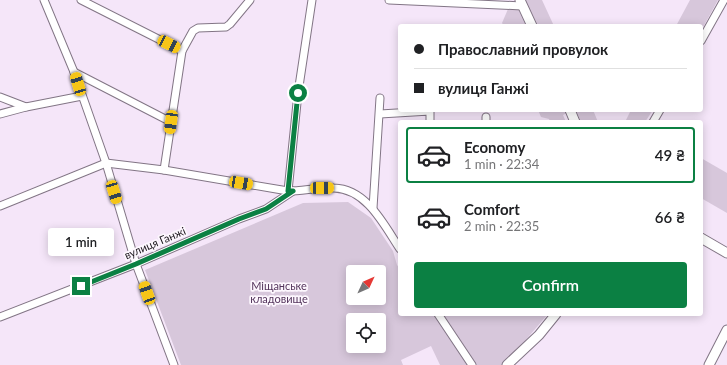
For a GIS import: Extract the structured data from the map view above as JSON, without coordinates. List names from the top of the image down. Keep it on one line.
{"streets":{"street":["вулиця Ганжі"]},"parks":["Міщанське кладовище"],"north":"top right","page":{"banner":["Православний провулок","вулиця Ганжі"],"list":[{"name":"Economy","note":"1 min · 22:34","value":"49 ₴"},{"name":"Comfort","note":"2 min · 22:35","value":"66 ₴"}],"bubble":"1 min","buttons":"Confirm"}}
